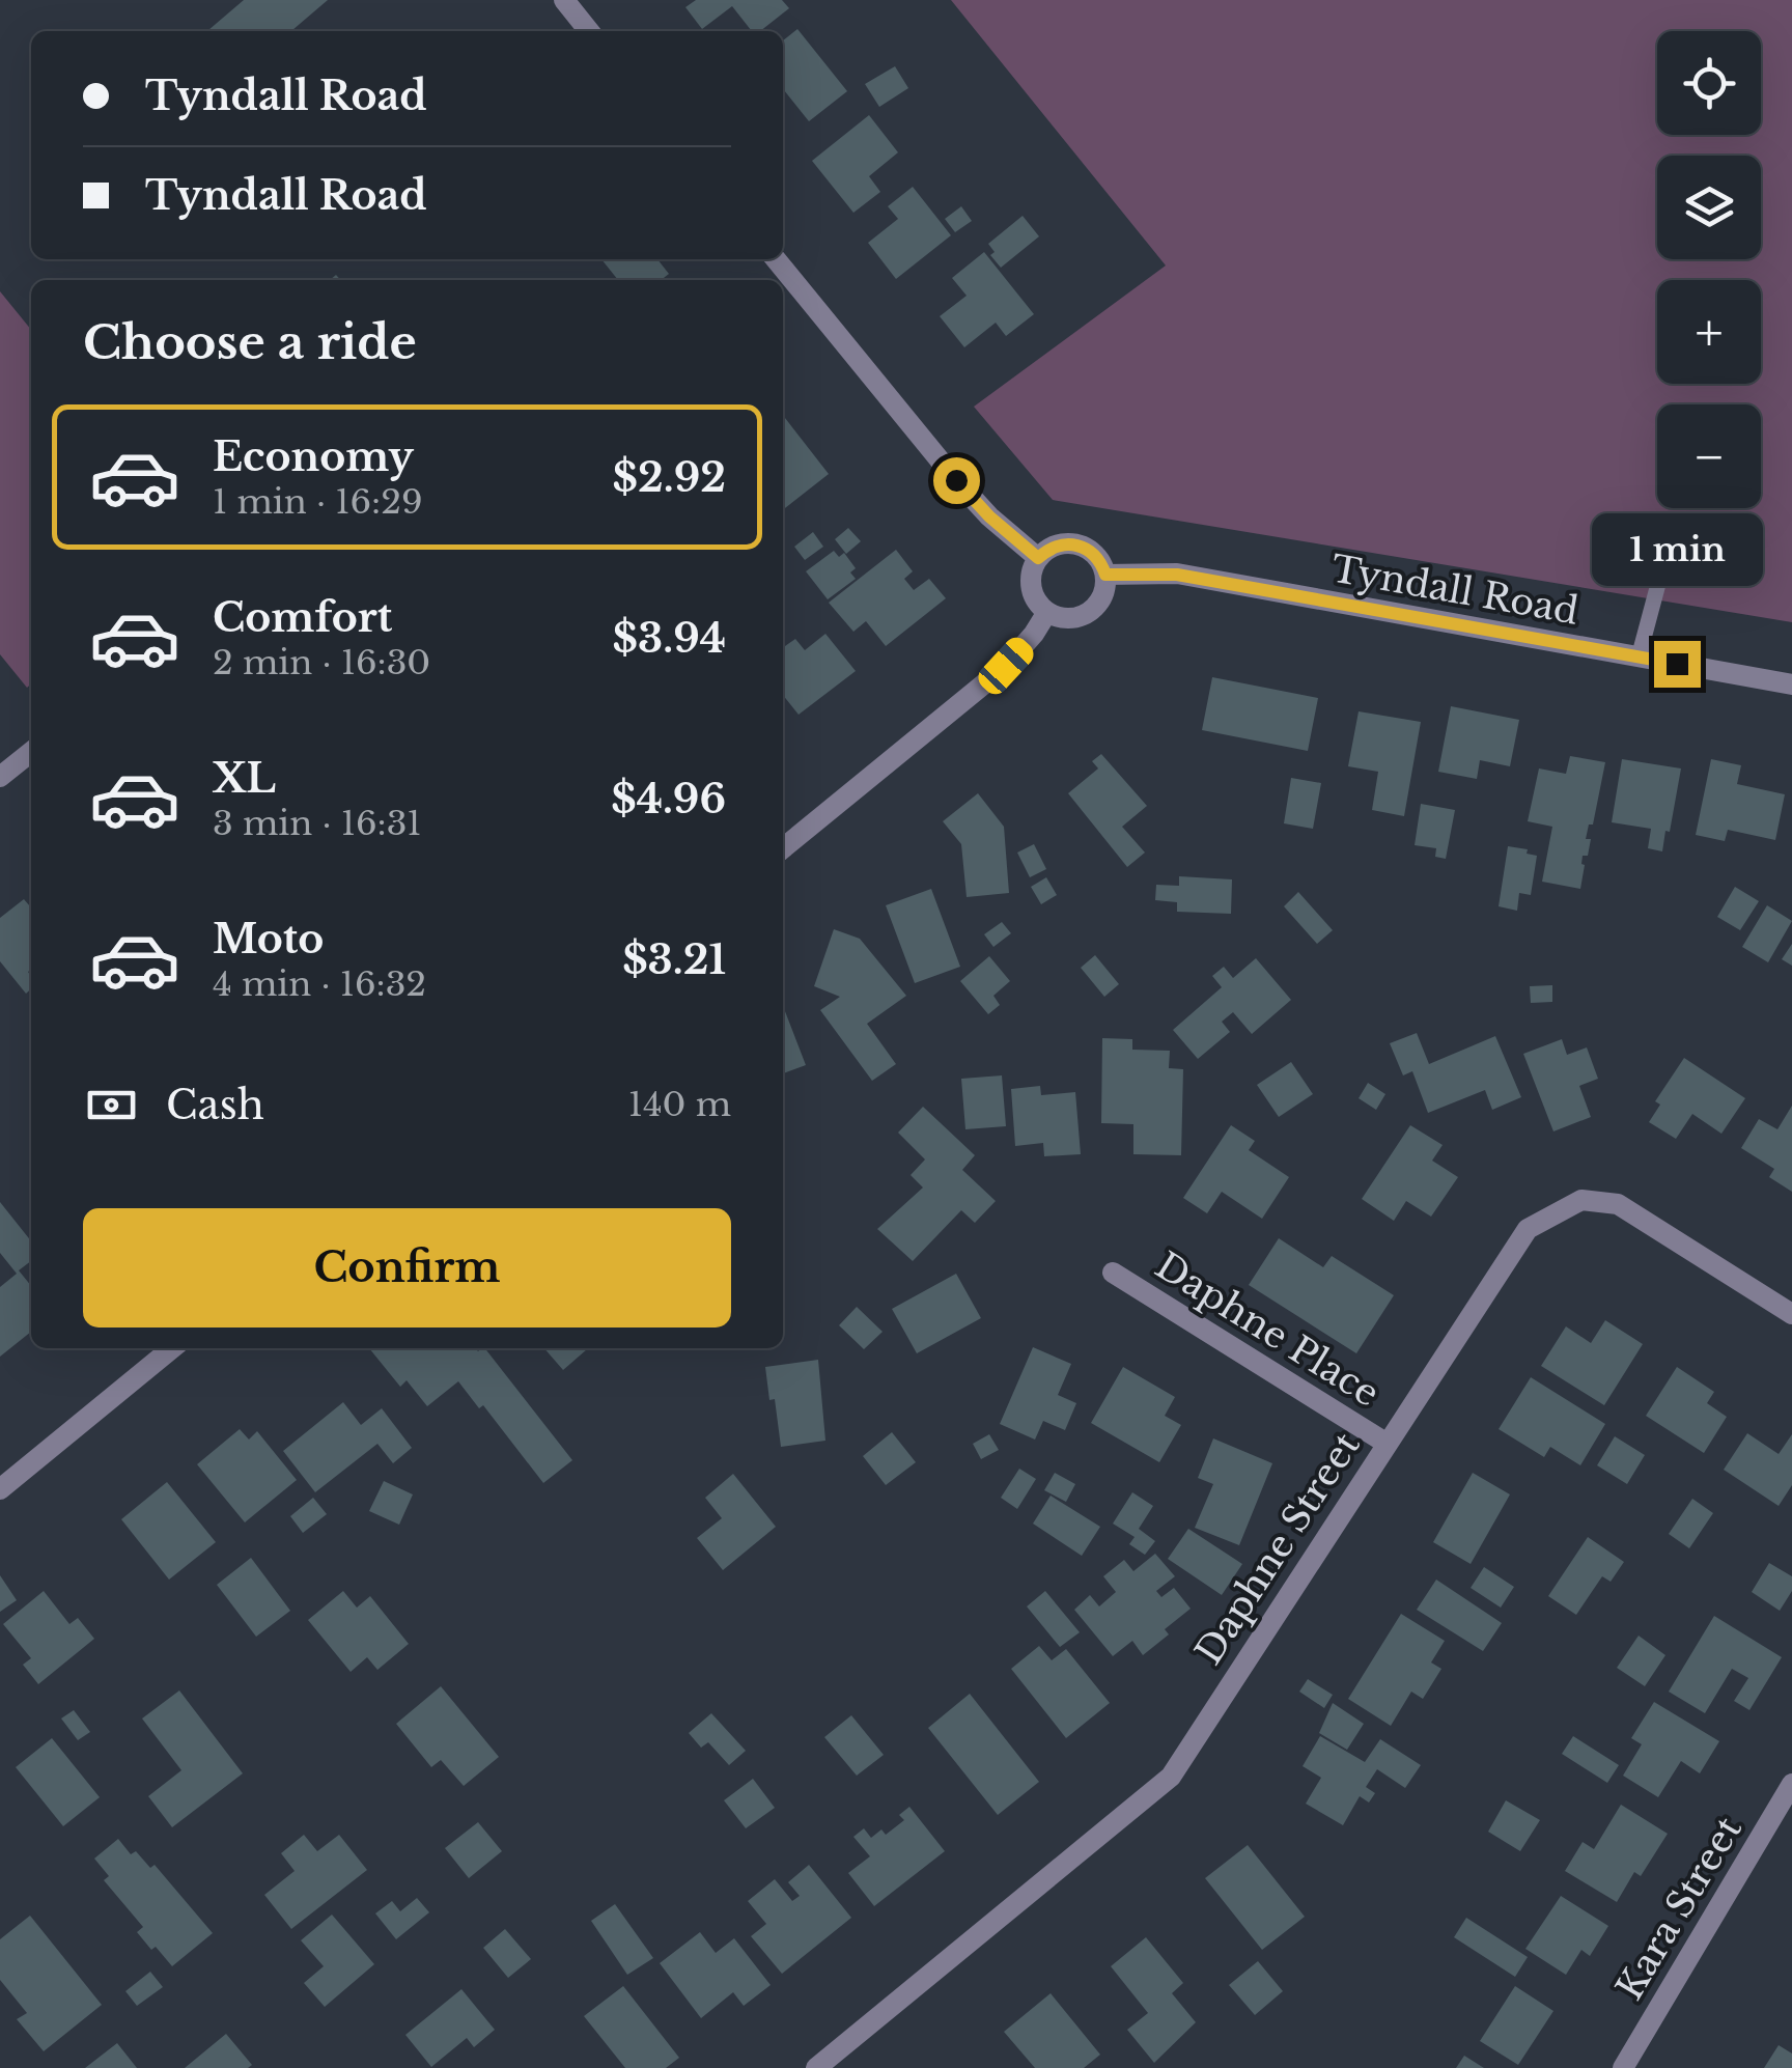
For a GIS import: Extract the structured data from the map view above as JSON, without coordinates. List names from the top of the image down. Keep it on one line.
{"streets":{"street":["Tyndall Road","Daphne Place","Daphne Street","Kara Street"]},"crossings":[["Daphne Place","Daphne Street"]],"page":{"map_buttons":["+","−"],"banner":["Tyndall Road","Tyndall Road"],"heading":"Choose a ride","list":[{"name":"Economy","note":"1 min · 16:29","value":"$2.92"},{"name":"Comfort","note":"2 min · 16:30","value":"$3.94"},{"name":"XL","note":"3 min · 16:31","value":"$4.96"},{"name":"Moto","note":"4 min · 16:32","value":"$3.21"}],"bubble":"1 min","pay":["Cash","140 m"],"buttons":"Confirm"}}
